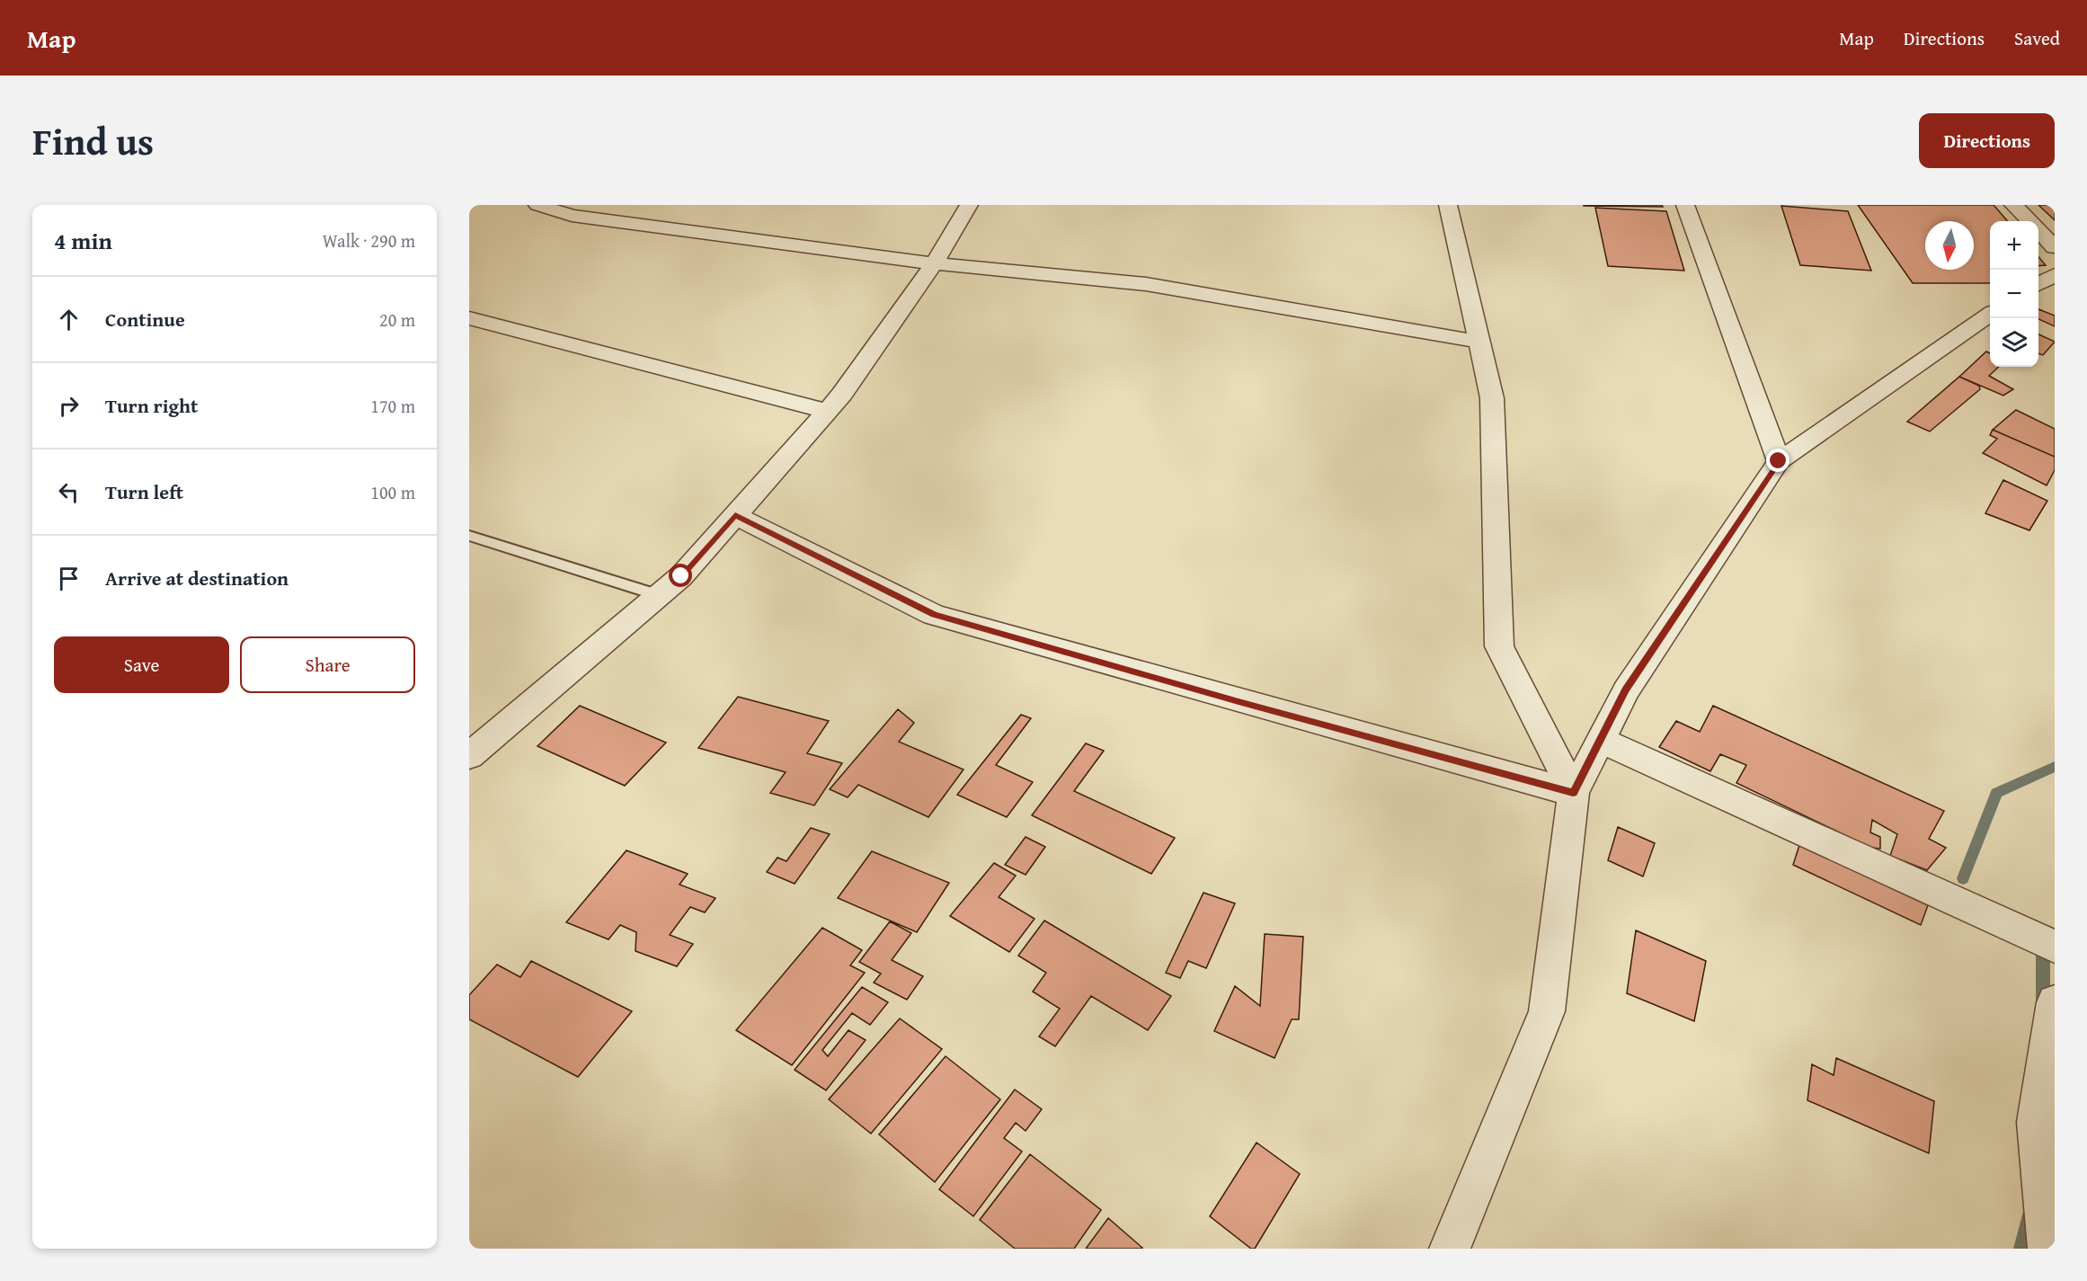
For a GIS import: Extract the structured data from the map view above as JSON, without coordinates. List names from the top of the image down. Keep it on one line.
{"north":"bottom","page":{"header":"Map","nav":["Map","Directions","Saved"],"title":"Find us","buttons":["Directions",["Save","Share"]],"heading":["4 min","Walk · 290 m"],"map_buttons":["+","−"],"list":[["Continue","20 m"],["Turn right","170 m"],["Turn left","100 m"],"Arrive at destination"]}}
